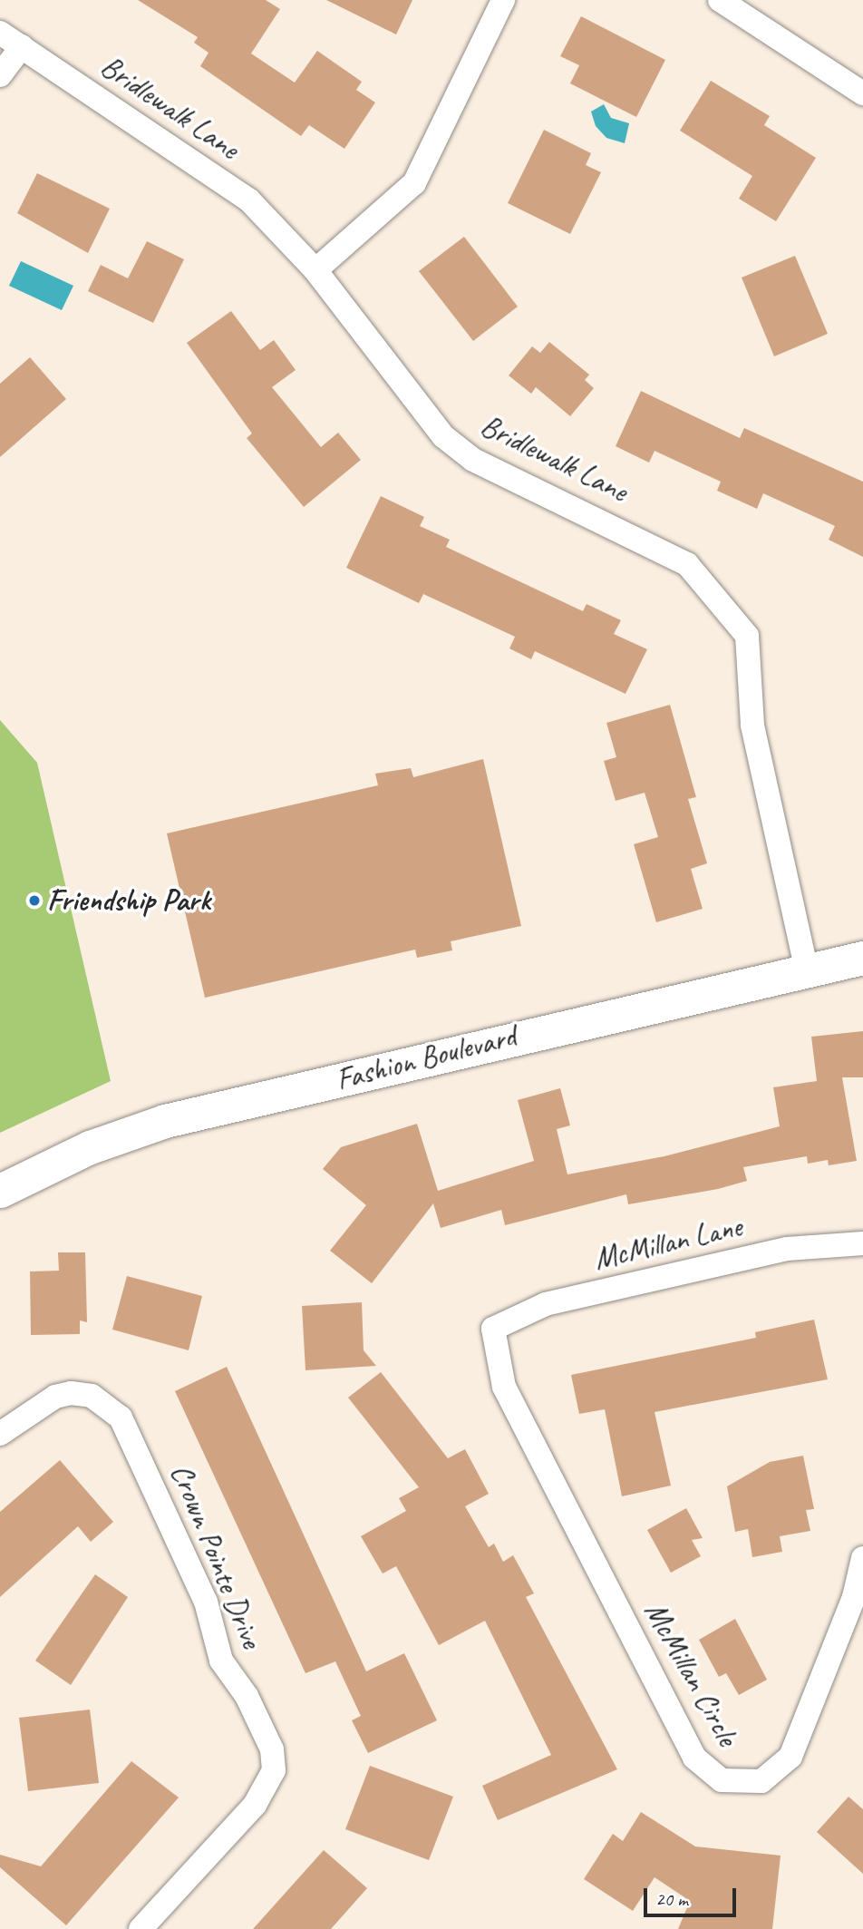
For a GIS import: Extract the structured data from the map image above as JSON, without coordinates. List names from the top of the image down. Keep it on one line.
{"streets":{"street":["Bridlewalk Lane","Fashion Boulevard","McMillan Lane","Crown Pointe Drive","McMillan Circle"]},"crossings":[["Bridlewalk Lane","Fashion Boulevard"],["McMillan Lane","McMillan Circle"]],"places":["Friendship Park"],"scale_bar":"20 m"}
